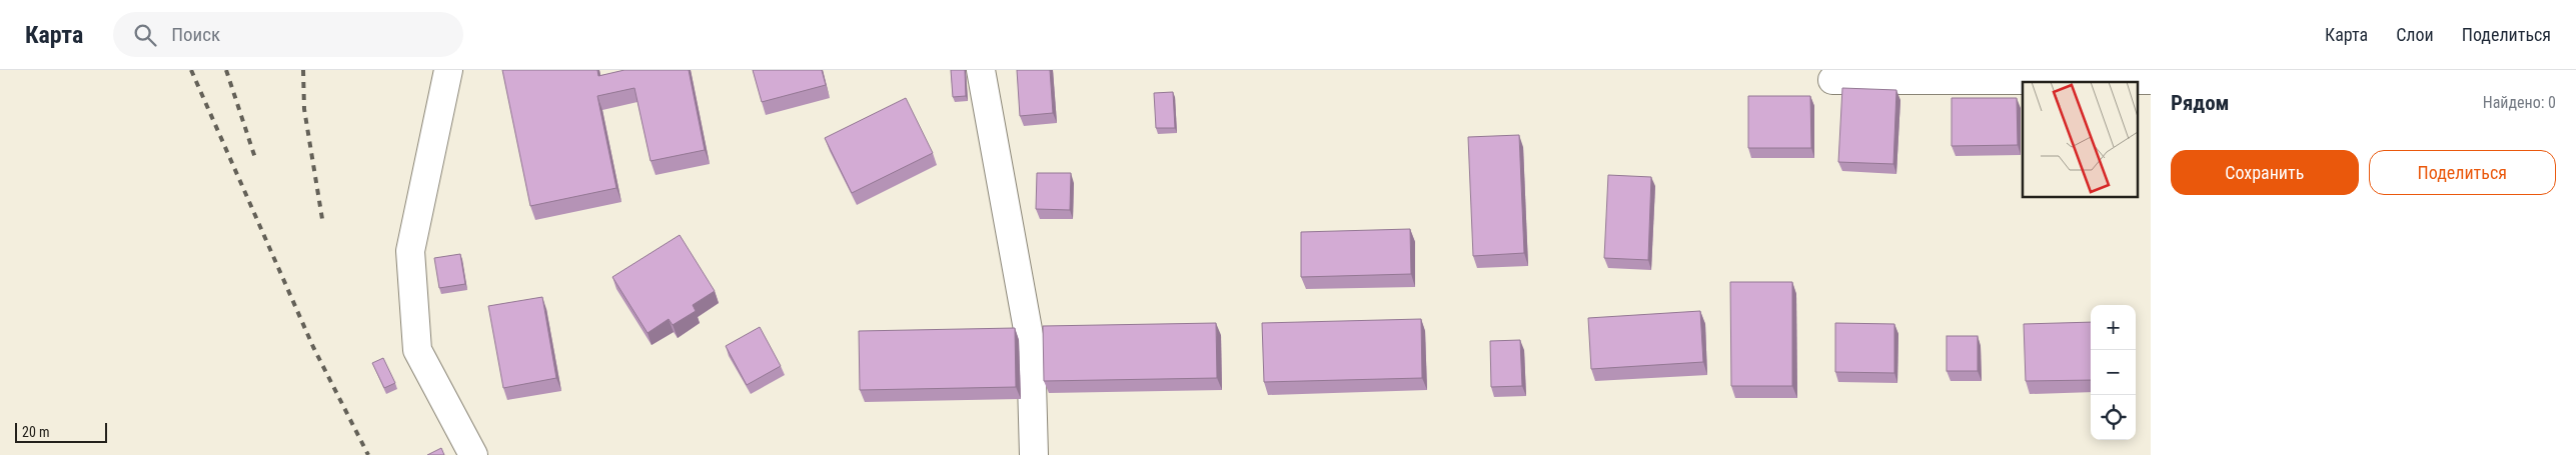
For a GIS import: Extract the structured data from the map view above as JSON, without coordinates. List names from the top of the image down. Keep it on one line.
{"scale_bar":"20 m","page":{"header":"Карта","search":"Поиск","nav":["Карта","Слои","Поделиться"],"heading":["Рядом","Найдено: 0"],"buttons":["Сохранить","Поделиться"],"map_buttons":["+","−"],"scale":"20 m"}}
